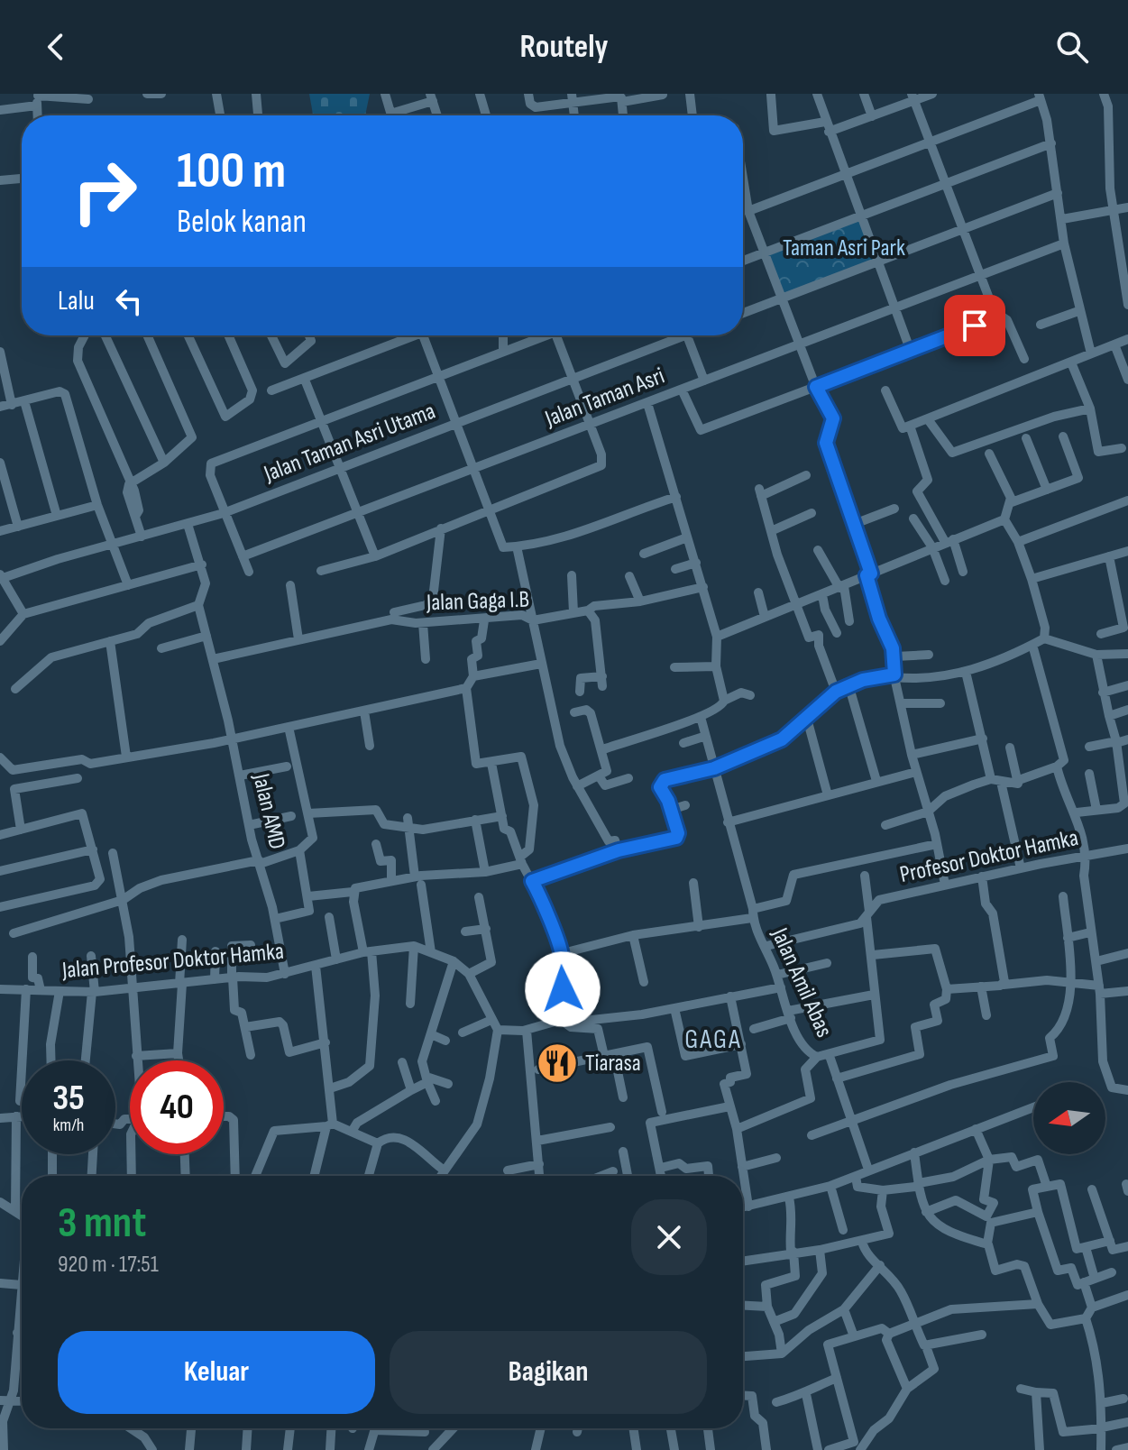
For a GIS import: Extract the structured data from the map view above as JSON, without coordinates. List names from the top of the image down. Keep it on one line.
{"streets":{"street":["Jalan Taman Asri","Jalan Taman Asri Utama","Jalan Gaga I.B","Jalan AMD","Profesor Doktor Hamka","Jalan Profesor Doktor Hamka","Jalan Amil Abas"]},"crossings":[["Jalan Gaga I.B","Jalan AMD"],["Jalan AMD","Jalan Profesor Doktor Hamka"],["Profesor Doktor Hamka","Jalan Amil Abas"]],"districts":["GAGA"],"parks":["Taman Asri Park"],"places":{"restaurant":["Tiarasa"]},"north":"left","page":{"header":"Routely","turn":["100 m","Belok kanan"],"then":"Lalu","speed":"35 km/h","limit":"40","heading":["3 mnt","920 m · 17:51"],"buttons":["Keluar","Bagikan"]}}
